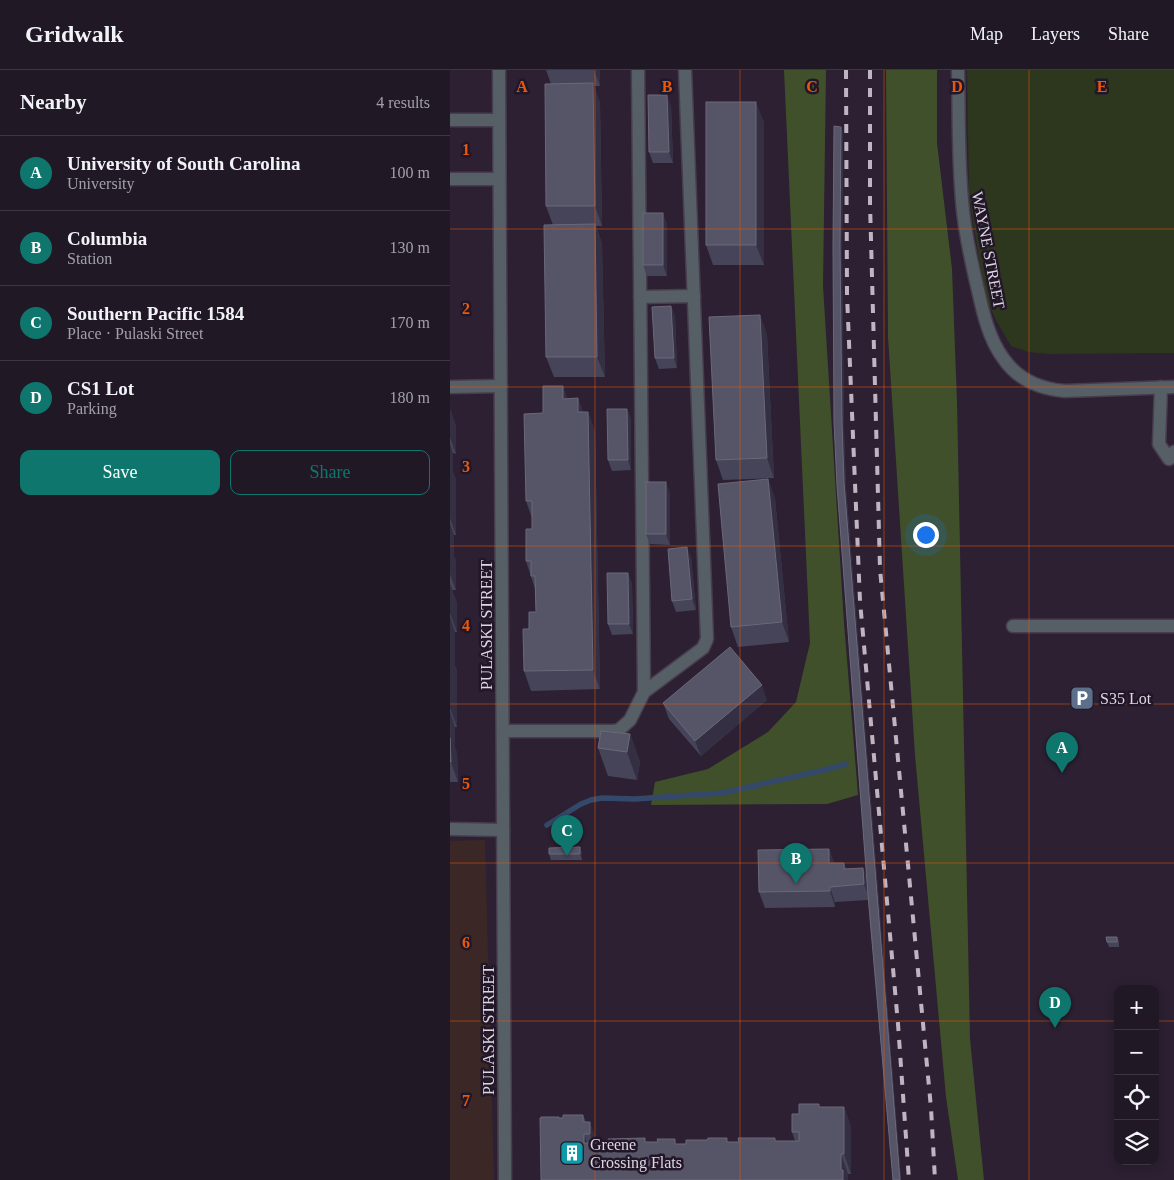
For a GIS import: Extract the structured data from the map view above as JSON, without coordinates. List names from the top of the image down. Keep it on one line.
{"streets":{"street":["WAYNE STREET","PULASKI STREET"]},"places":{"parking":["S35 Lot"],"building":["Greene Crossing Flats"]},"page":{"header":"Gridwalk","nav":["Map","Layers","Share"],"heading":["Nearby","4 results"],"list":[{"mark":"A","name":"University of South Carolina","note":"University","value":"100 m"},{"mark":"B","name":"Columbia","note":"Station","value":"130 m"},{"mark":"C","name":"Southern Pacific 1584","note":"Place · Pulaski Street","value":"170 m"},{"mark":"D","name":"CS1 Lot","note":"Parking","value":"180 m"}],"buttons":["Save","Share"],"pins":["A","C","B","D"],"map_buttons":["+","−"]},"grid":{"columns":["A","B","C","D","E"],"rows":["1","2","3","4","5","6","7"]}}
